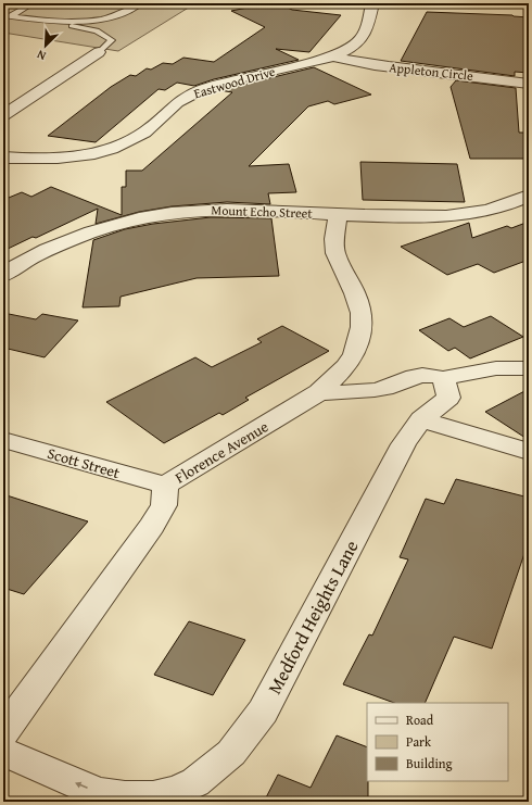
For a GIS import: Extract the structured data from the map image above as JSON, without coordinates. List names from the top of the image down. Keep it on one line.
{"streets":{"street":["Appleton Circle","Eastwood Drive","Mount Echo Street","Florence Avenue","Scott Street","Medford Heights Lane"]},"crossings":[["Appleton Circle","Eastwood Drive"],["Mount Echo Street","Florence Avenue"],["Florence Avenue","Scott Street"]],"one_way":["Medford Heights Lane"],"legend":["Road","Park","Building"],"north":"bottom left"}
